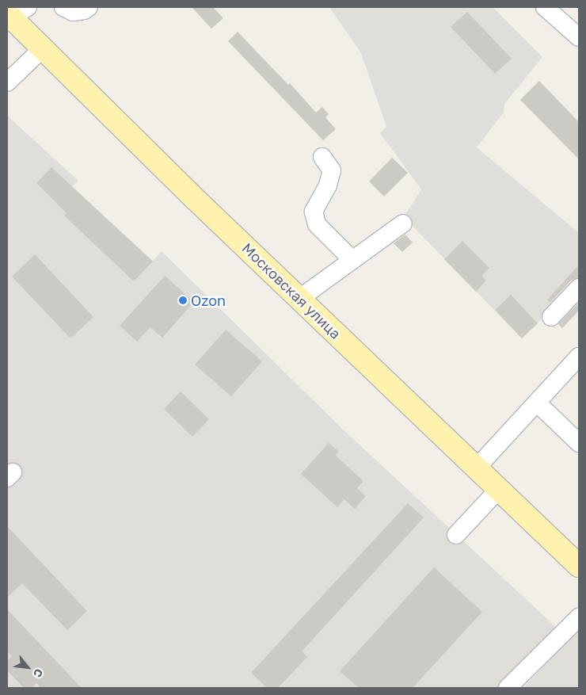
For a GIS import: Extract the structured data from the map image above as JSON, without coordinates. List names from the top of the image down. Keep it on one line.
{"streets":{"main road":["Московская улица"]},"places":["Ozon"],"north":"bottom right"}
